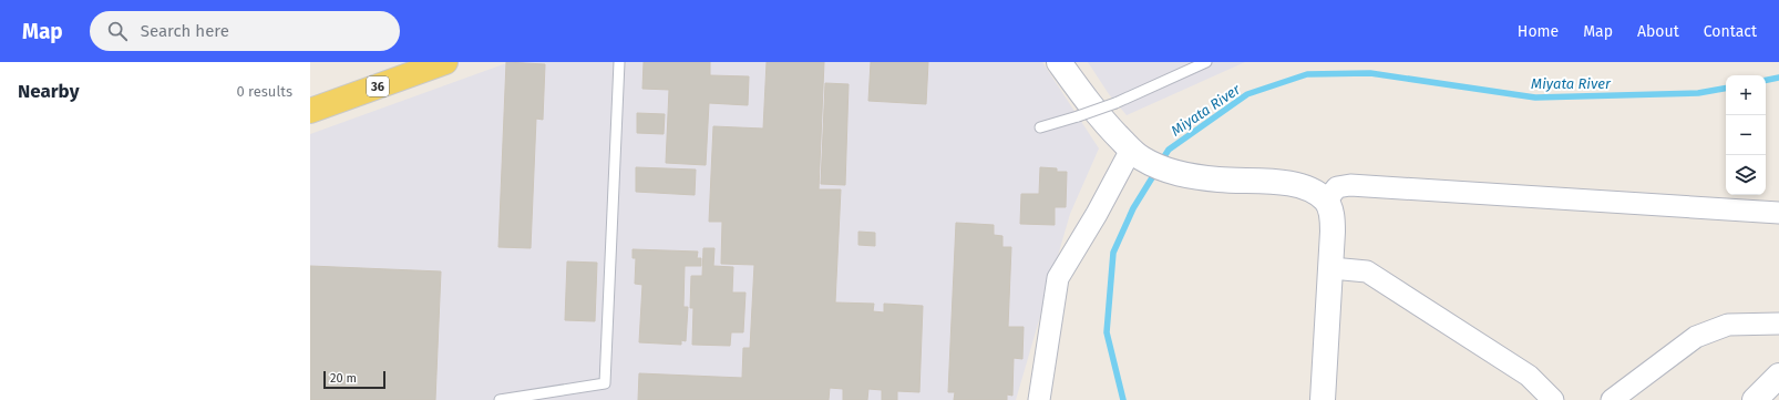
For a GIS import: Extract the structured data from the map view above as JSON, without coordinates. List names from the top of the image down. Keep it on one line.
{"streets":{"main road":["36"]},"water":["Miyata River"],"scale_bar":"20 m","page":{"header":"Map","search":"Search here","nav":["Home","Map","About","Contact"],"heading":["Nearby","0 results"],"map_buttons":["+","−"],"scale":"20 m"}}
